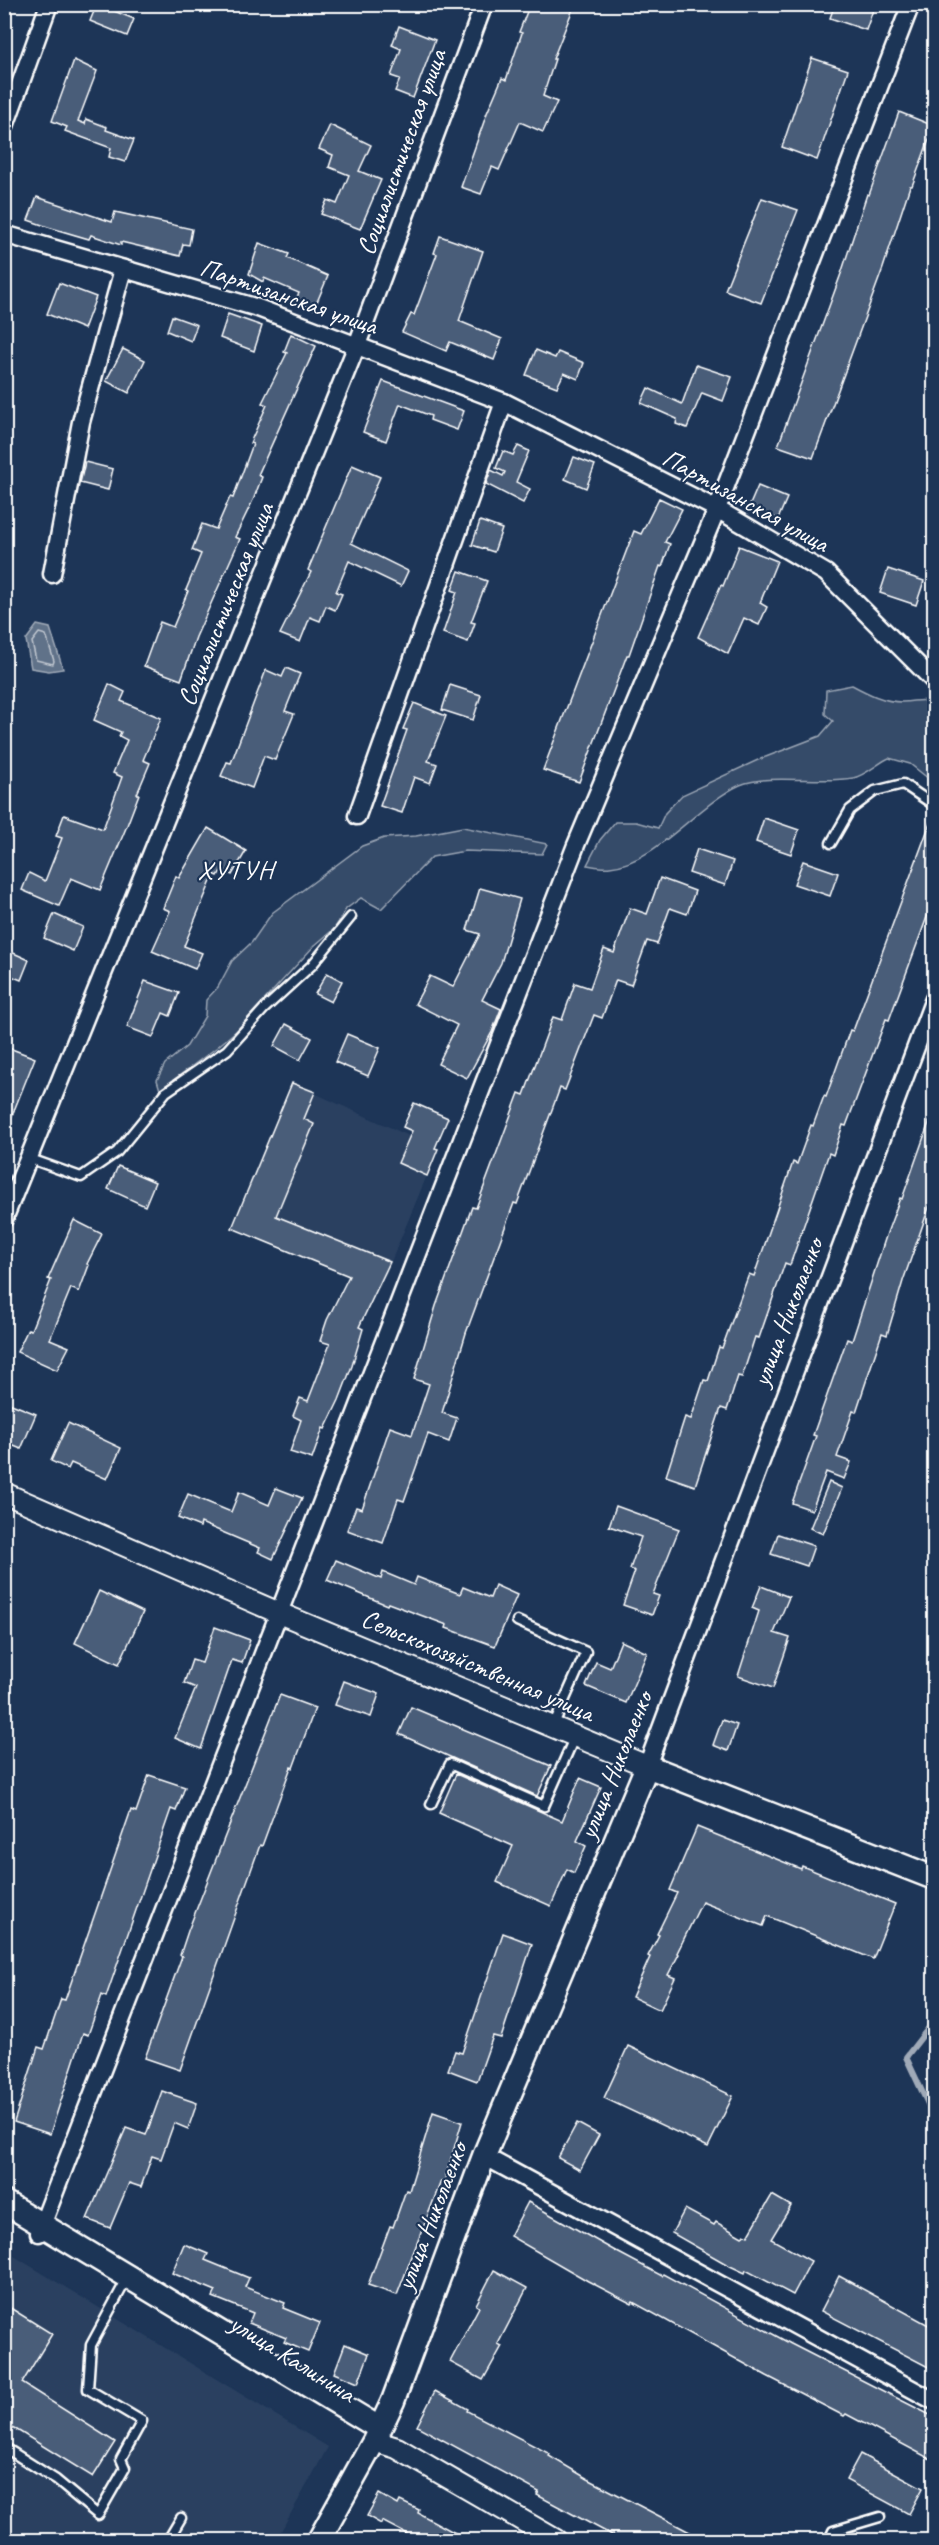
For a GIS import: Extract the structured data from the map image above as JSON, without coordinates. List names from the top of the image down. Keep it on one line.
{"streets":{"main road":["улица Николаенко","Сельскохозяйственная улица","улица Калинина"],"street":["Социалистическая улица","Партизанская улица"]},"crossings":[["Социалистическая улица","Партизанская улица"],["улица Николаенко","Сельскохозяйственная улица"],["улица Николаенко","улица Калинина"]],"districts":["ХУТУН"]}
